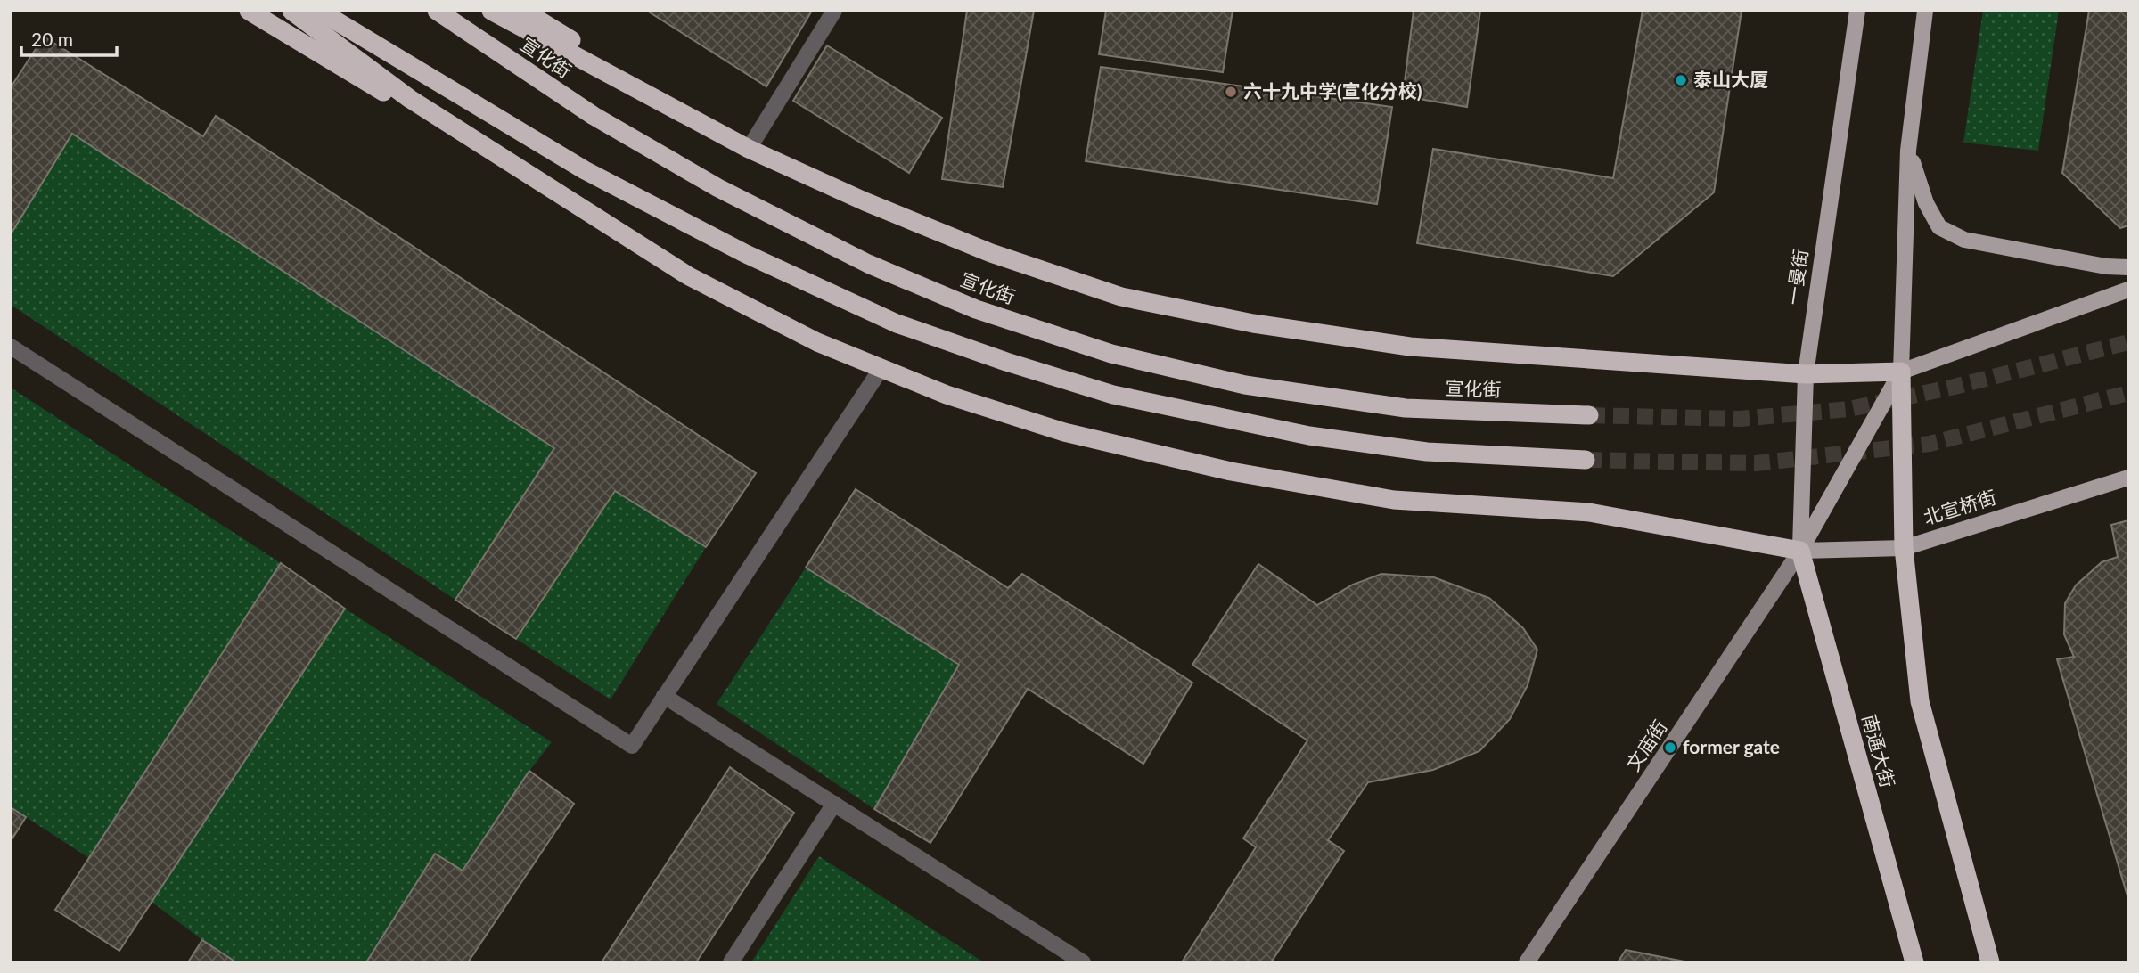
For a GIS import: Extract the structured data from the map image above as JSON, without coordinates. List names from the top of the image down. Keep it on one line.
{"streets":{"highway":["宣化街","南通大街"],"main road":["一曼街","北宣桥街","文庙街"]},"crossings":[["一曼街","北宣桥街"],["一曼街","文庙街"],["一曼街","南通大街"],["北宣桥街","文庙街"],["北宣桥街","南通大街"],["文庙街","南通大街"]],"places":["泰山大厦","六十九中学(宣化分校)","former gate"],"scale_bar":"20 m"}
